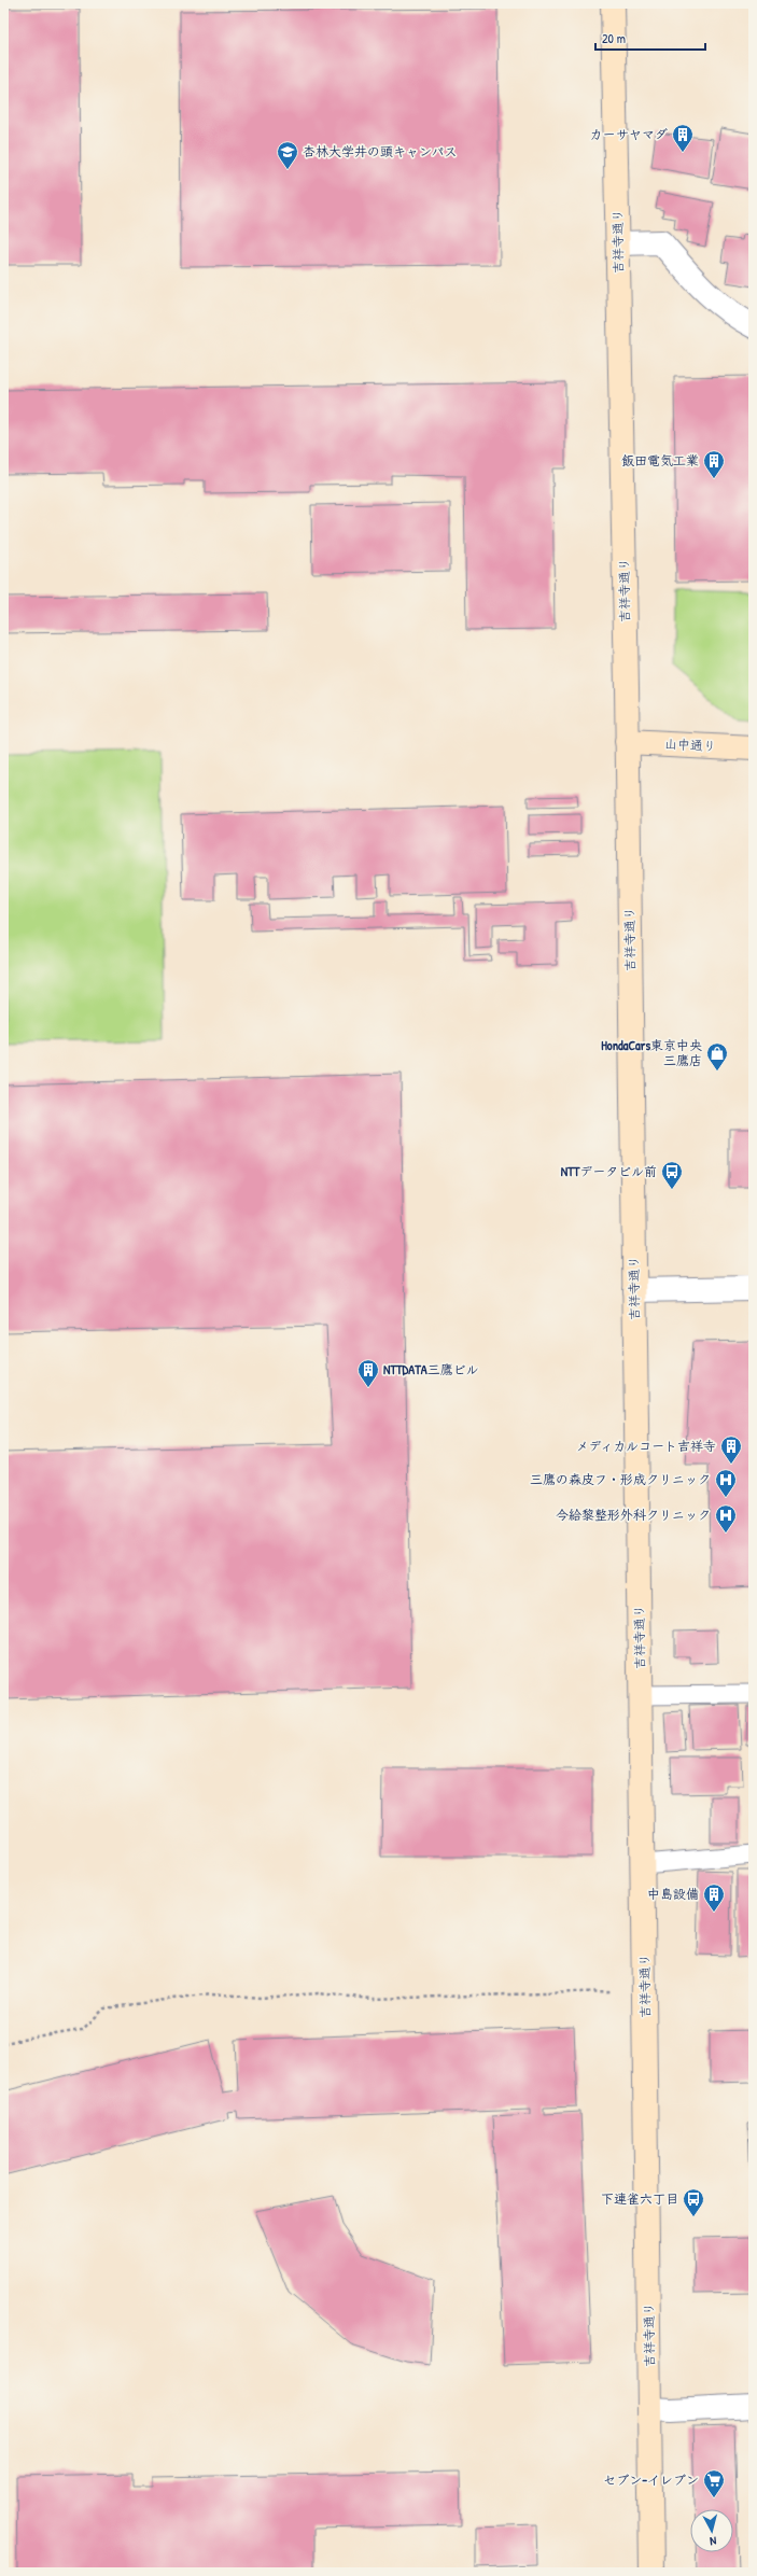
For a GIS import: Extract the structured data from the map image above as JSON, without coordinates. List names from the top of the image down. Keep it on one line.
{"streets":{"main road":["吉祥寺通り","山中通り"]},"crossings":[["吉祥寺通り","山中通り"]],"places":{"building":["カーサヤマダ","飯田電気工業","NTTDATA三鷹ビル","メディカルコート吉祥寺","中島設備"],"school or university":["杏林大学井の頭キャンパス"],"shop":["HondaCars東京中央 三鷹店"],"bus stop":["NTTデータビル前","下連雀六丁目"],"hospital":["三鷹の森皮フ・形成クリニック","今給黎整形外科クリニック"],"supermarket":["セブン-イレブン"]},"scale_bar":"20 m","north":"bottom"}
